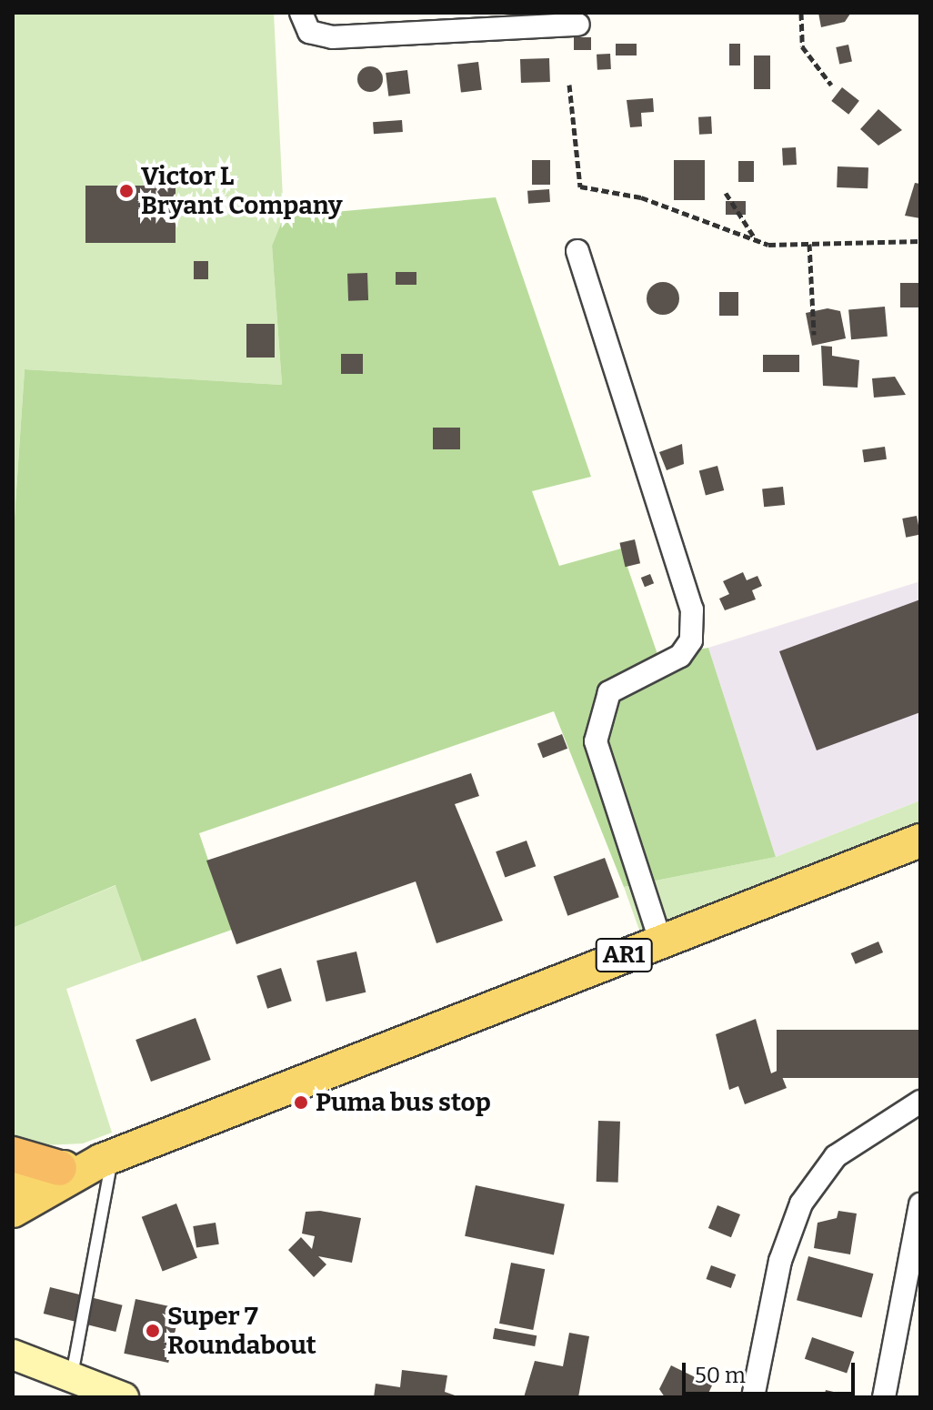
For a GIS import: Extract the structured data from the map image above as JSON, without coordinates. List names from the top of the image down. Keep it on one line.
{"streets":{"main road":["AR1"]},"places":["Victor L Bryant Company","Puma bus stop","Super 7 Roundabout"],"scale_bar":"50 m"}
